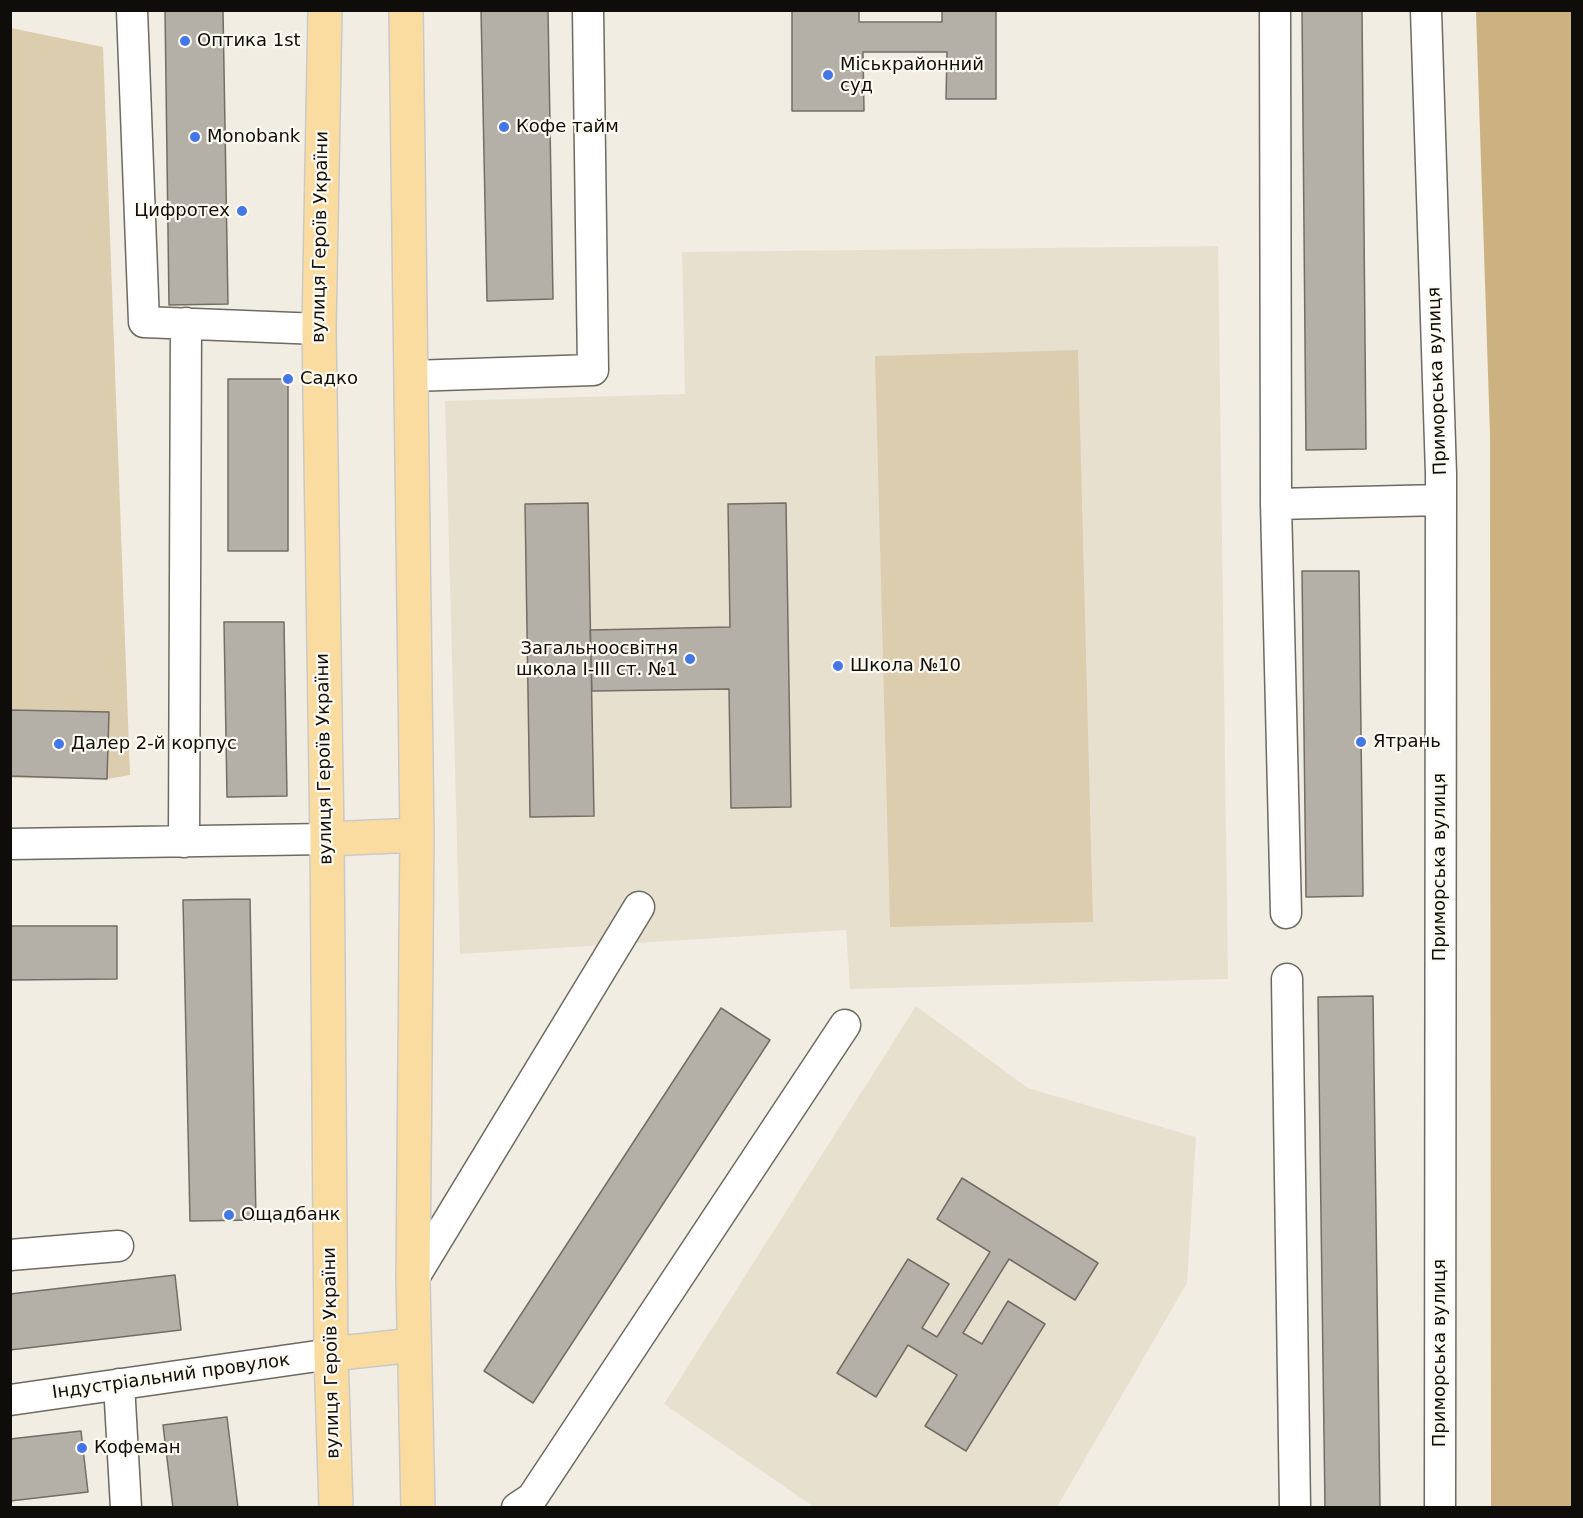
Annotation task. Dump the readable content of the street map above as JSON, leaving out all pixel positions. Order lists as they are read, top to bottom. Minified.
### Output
{"streets":{"main road":["вулиця Героїв України"],"street":["Приморська вулиця","Індустріальний провулок"]},"crossings":[["вулиця Героїв України","Індустріальний провулок"]],"places":["Оптика 1st","Міськрайонний суд","Кофе тайм","Monobank","Цифротех","Садко","Загальноосвітня школа І-ІІІ ст. №1","Школа №10","Ятрань","Далер 2-й корпус","Ощадбанк","Кофеман"]}
